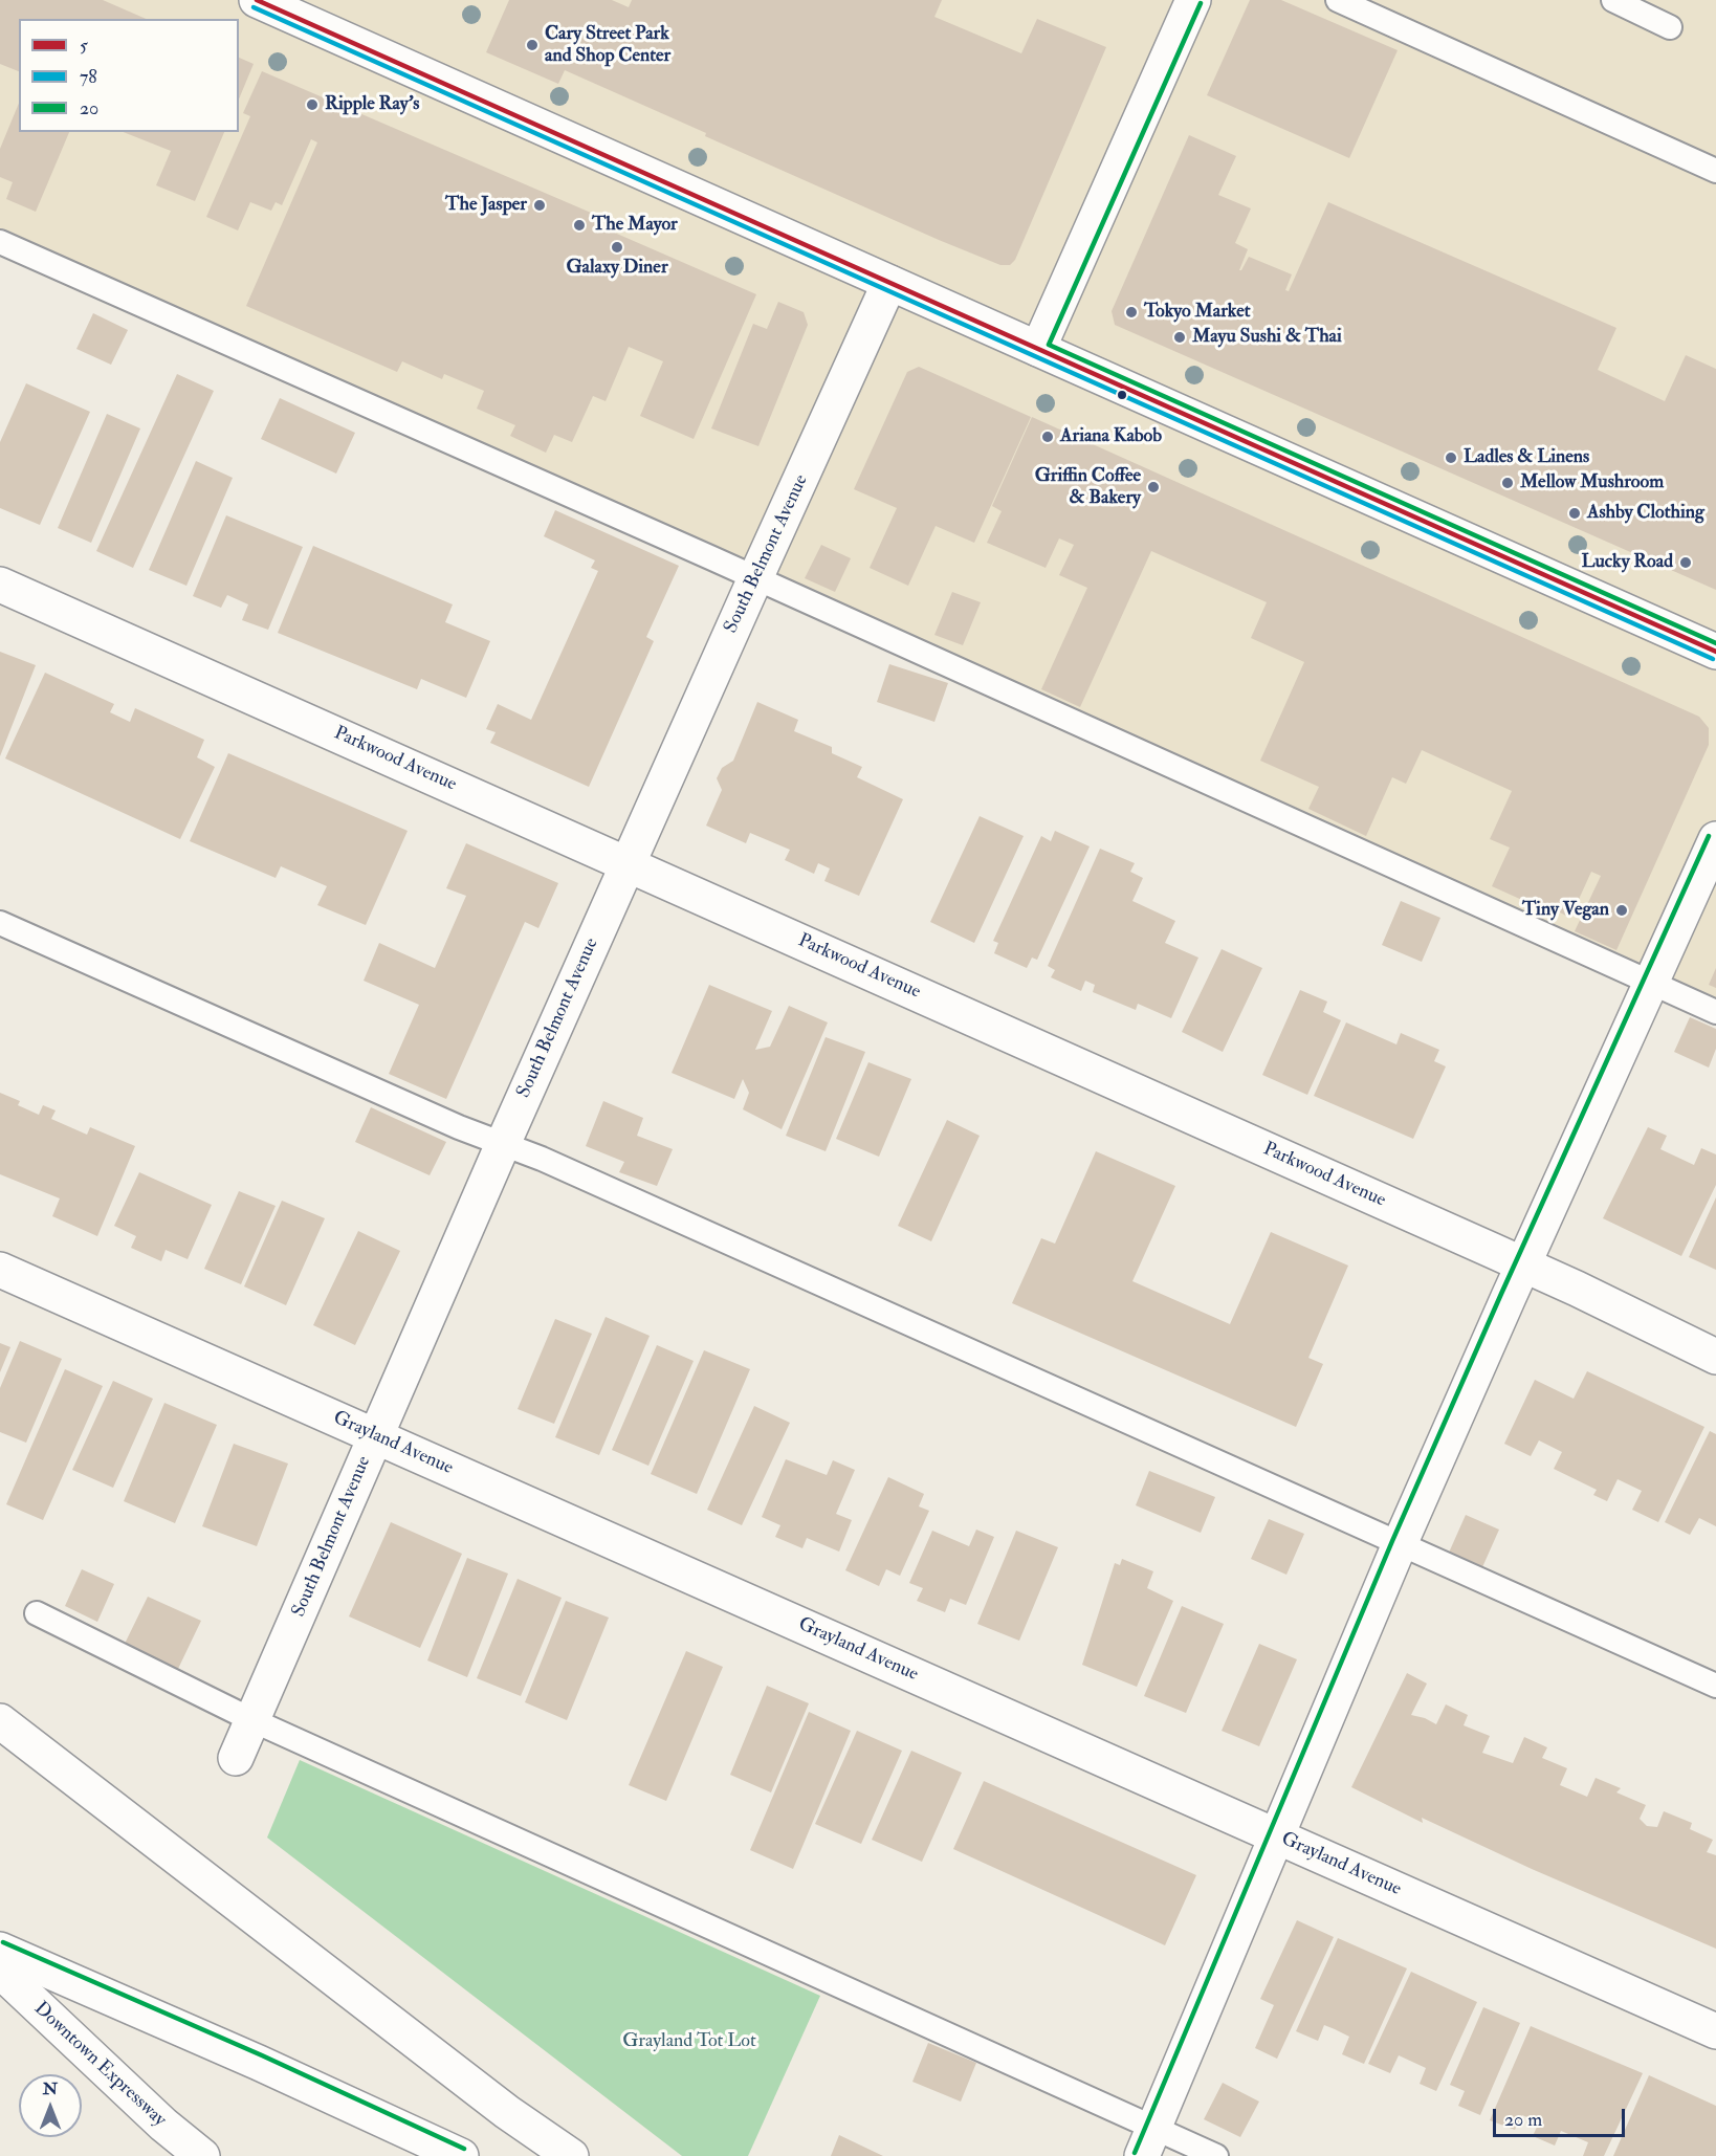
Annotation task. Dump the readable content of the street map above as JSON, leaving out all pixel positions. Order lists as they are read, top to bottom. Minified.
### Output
{"streets":{"main road":["South Belmont Avenue","Parkwood Avenue","Grayland Avenue","Downtown Expressway"]},"crossings":[["South Belmont Avenue","Parkwood Avenue"],["South Belmont Avenue","Grayland Avenue"]],"parks":["Grayland Tot Lot"],"places":["Cary Street Park and Shop Center","Ripple Ray's","The Jasper","The Mayor","Galaxy Diner","Tokyo Market","Mayu Sushi & Thai","Ariana Kabob","Ladles & Linens","Mellow Mushroom","Griffin Coffee & Bakery","Ashby Clothing","Lucky Road","Tiny Vegan"],"lines":["transit line 5","transit line 20","transit line 78"],"legend":["5","78","20"],"scale_bar":"20 m","north":"top"}
